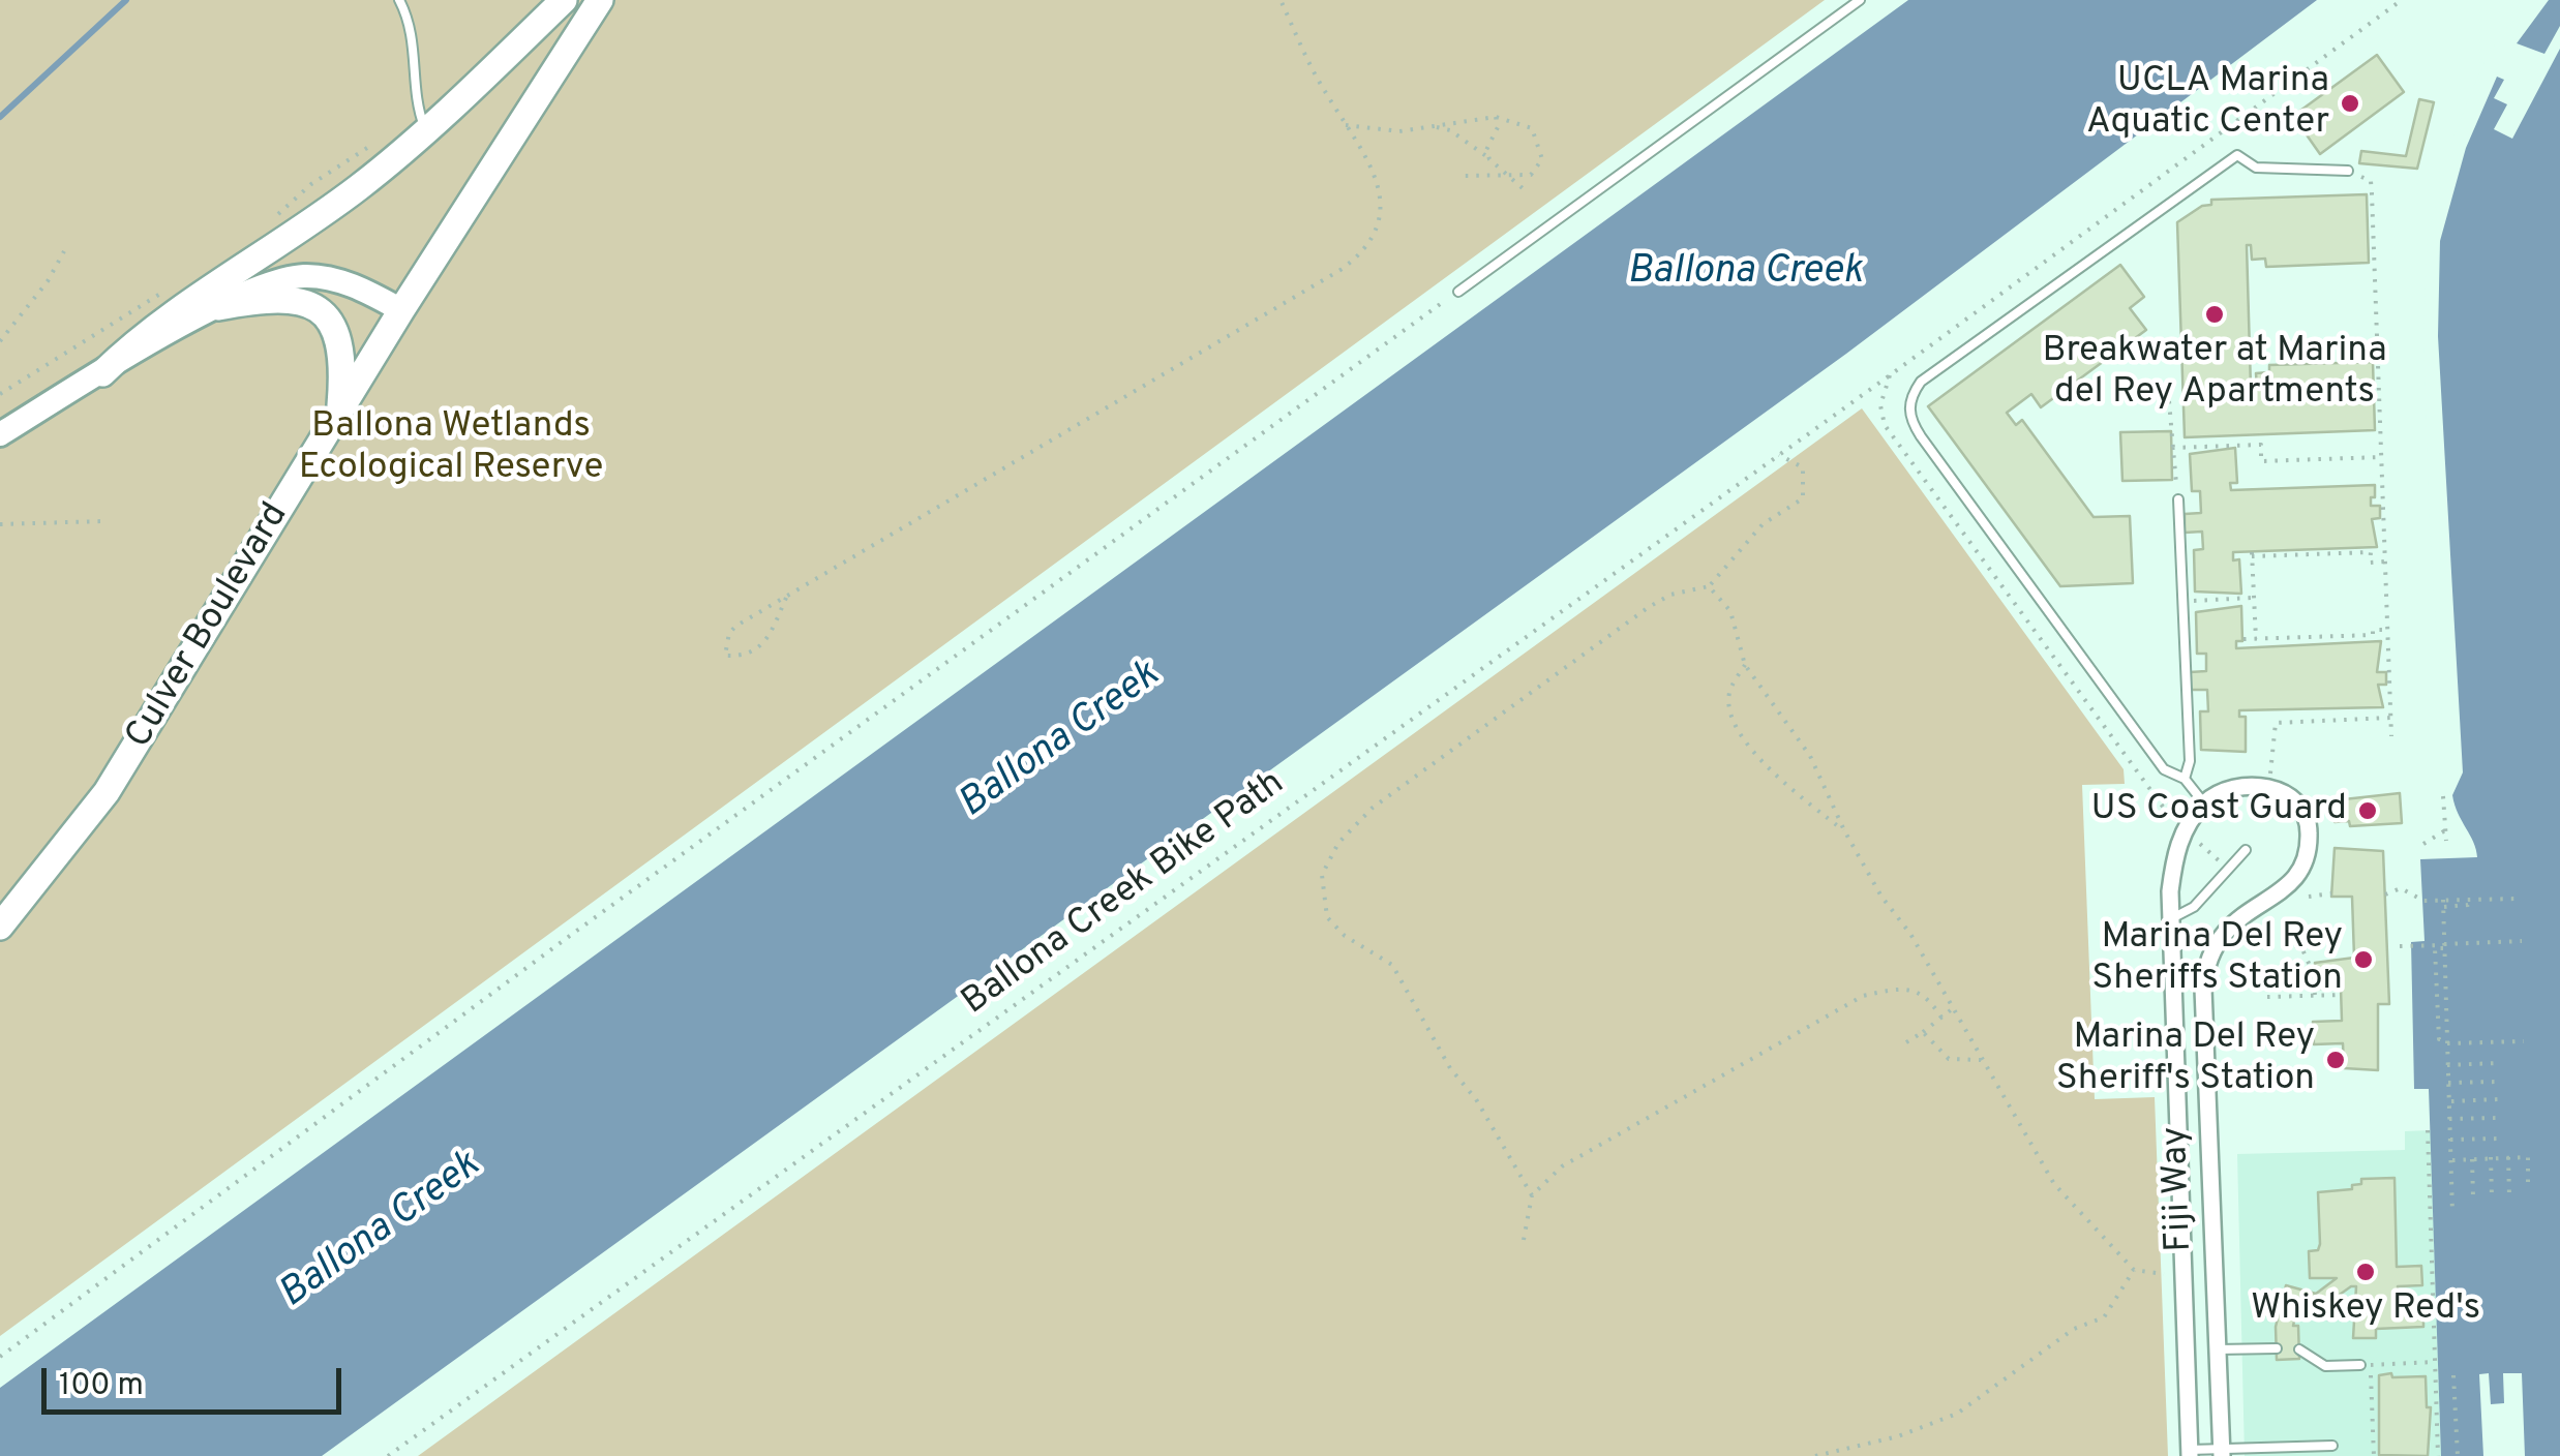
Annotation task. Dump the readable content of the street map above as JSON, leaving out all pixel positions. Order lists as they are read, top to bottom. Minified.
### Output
{"streets":{"main road":["Culver Boulevard"],"street":["Fiji Way"],"path":["Ballona Creek Bike Path"]},"water":["Ballona Creek"],"parks":["Ballona Wetlands Ecological Reserve"],"places":["UCLA Marina Aquatic Center","Breakwater at Marina del Rey Apartments","US Coast Guard","Marina Del Rey Sheriffs Station","Marina Del Rey Sheriff's Station","Whiskey Red's"],"scale_bar":"100 m"}
